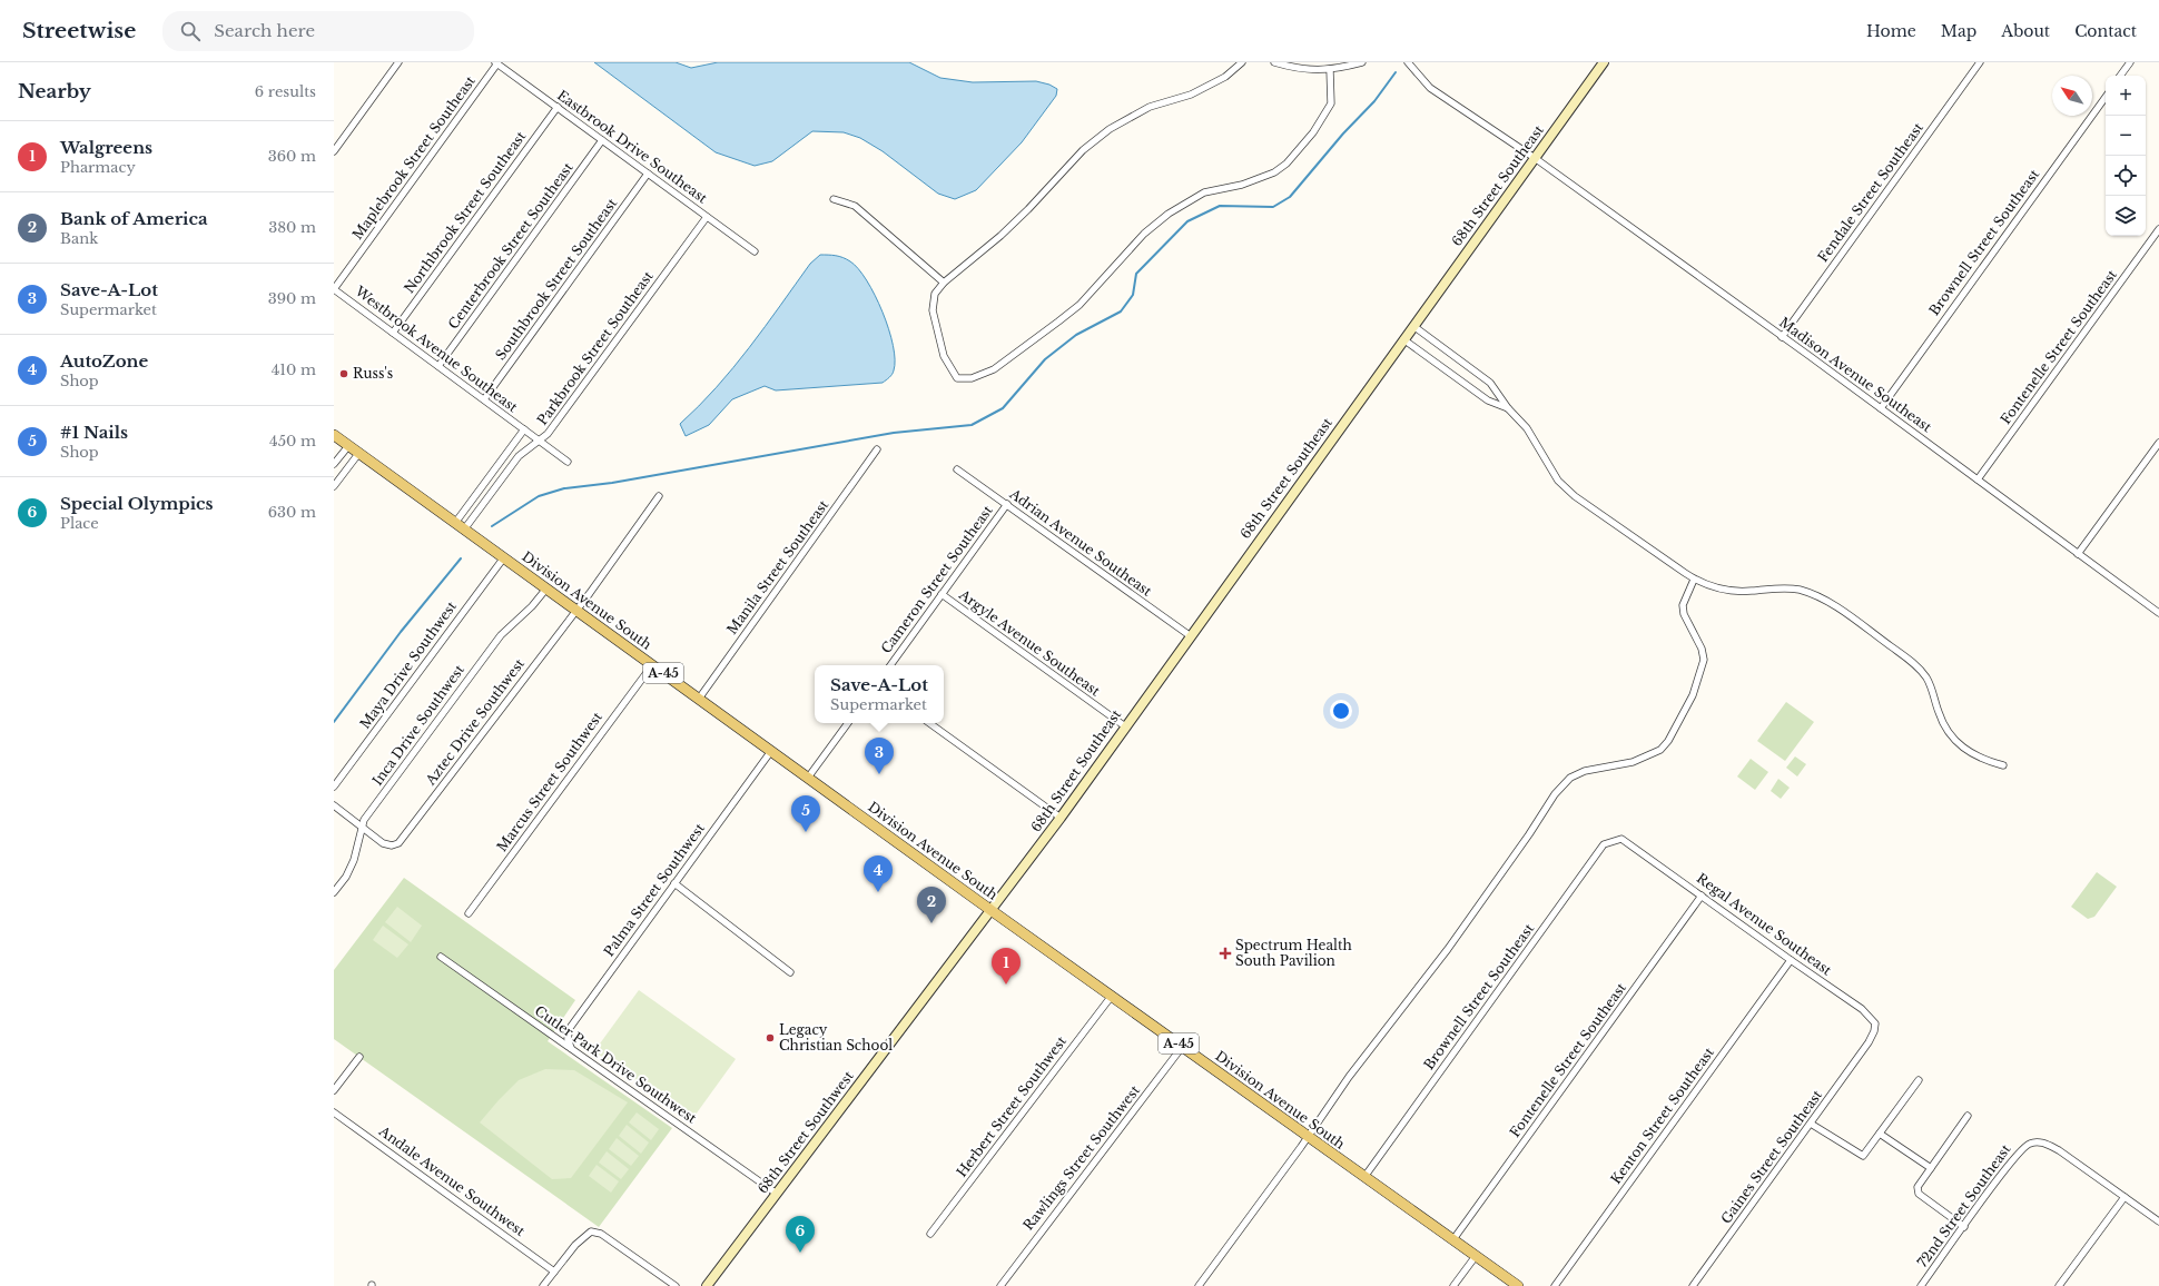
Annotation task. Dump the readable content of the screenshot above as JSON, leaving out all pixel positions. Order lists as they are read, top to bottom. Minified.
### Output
{"streets":{"main road":["68th Street Southeast","Division Avenue South","A-45","68th Street Southwest"],"street":["Eastbrook Drive Southeast","Maplebrook Street Southeast","Fendale Street Southeast","Northbrook Street Southeast","Brownell Street Southeast","Centerbrook Street Southeast","Southbrook Street Southeast","Fontenelle Street Southeast","Parkbrook Street Southeast","Westbrook Avenue Southeast","Madison Avenue Southeast","Adrian Avenue Southeast","Manila Street Southeast","Cameron Street Southeast","Argyle Avenue Southeast","Maya Drive Southwest","Aztec Drive Southwest","Inca Drive Southwest","Marcus Street Southwest","Palma Street Southwest","Regal Avenue Southeast","Cutler Park Drive Southwest","Herbert Street Southwest","Kenton Street Southeast","Gaines Street Southeast","Rawlings Street Southwest","Andale Avenue Southwest","72nd Street Southeast"]},"crossings":[["Eastbrook Drive Southeast","Maplebrook Street Southeast"],["Eastbrook Drive Southeast","Northbrook Street Southeast"],["Eastbrook Drive Southeast","Centerbrook Street Southeast"],["Eastbrook Drive Southeast","Southbrook Street Southeast"],["Eastbrook Drive Southeast","Parkbrook Street Southeast"],["Maplebrook Street Southeast","Westbrook Avenue Southeast"],["68th Street Southeast","Madison Avenue Southeast"],["68th Street Southeast","Adrian Avenue Southeast"],["68th Street Southeast","Division Avenue South"],["68th Street Southeast","Argyle Avenue Southeast"],["68th Street Southeast","68th Street Southwest"],["Fendale Street Southeast","Madison Avenue Southeast"],["Northbrook Street Southeast","Westbrook Avenue Southeast"],["Brownell Street Southeast","Madison Avenue Southeast"],["Brownell Street Southeast","Division Avenue South"],["Brownell Street Southeast","Regal Avenue Southeast"],["Centerbrook Street Southeast","Westbrook Avenue Southeast"],["Southbrook Street Southeast","Westbrook Avenue Southeast"],["Fontenelle Street Southeast","Madison Avenue Southeast"],["Fontenelle Street Southeast","Division Avenue South"],["Fontenelle Street Southeast","Regal Avenue Southeast"],["Parkbrook Street Southeast","Westbrook Avenue Southeast"],["Parkbrook Street Southeast","Division Avenue South"],["Adrian Avenue Southeast","Cameron Street Southeast"],["Manila Street Southeast","Division Avenue South"],["Cameron Street Southeast","Argyle Avenue Southeast"],["Division Avenue South","Maya Drive Southwest"],["Division Avenue South","Aztec Drive Southwest"],["Division Avenue South","Inca Drive Southwest"],["Division Avenue South","Marcus Street Southwest"],["Division Avenue South","Palma Street Southwest"],["Division Avenue South","Herbert Street Southwest"],["Division Avenue South","68th Street Southwest"],["Division Avenue South","Rawlings Street Southwest"],["Aztec Drive Southwest","Inca Drive Southwest"],["Palma Street Southwest","Cutler Park Drive Southwest"],["Regal Avenue Southeast","Kenton Street Southeast"],["Regal Avenue Southeast","Gaines Street Southeast"],["Cutler Park Drive Southwest","68th Street Southwest"]],"places":{"other":["Russ's","Legacy Christian School"],"health":["Spectrum Health South Pavilion"]},"north":"top left","page":{"header":"Streetwise","search":"Search here","nav":["Home","Map","About","Contact"],"heading":["Nearby","6 results"],"map_buttons":["+","−"],"list":[{"mark":"1","name":"Walgreens","note":"Pharmacy","value":"360 m"},{"mark":"2","name":"Bank of America","note":"Bank","value":"380 m"},{"mark":"3","name":"Save-A-Lot","note":"Supermarket","value":"390 m"},{"mark":"4","name":"AutoZone","note":"Shop","value":"410 m"},{"mark":"5","name":"#1 Nails","note":"Shop","value":"450 m"},{"mark":"6","name":"Special Olympics","note":"Place","value":"630 m"}],"popup":["Save-A-Lot","Supermarket"],"pins":["3","5","4","2","1","6"]}}
